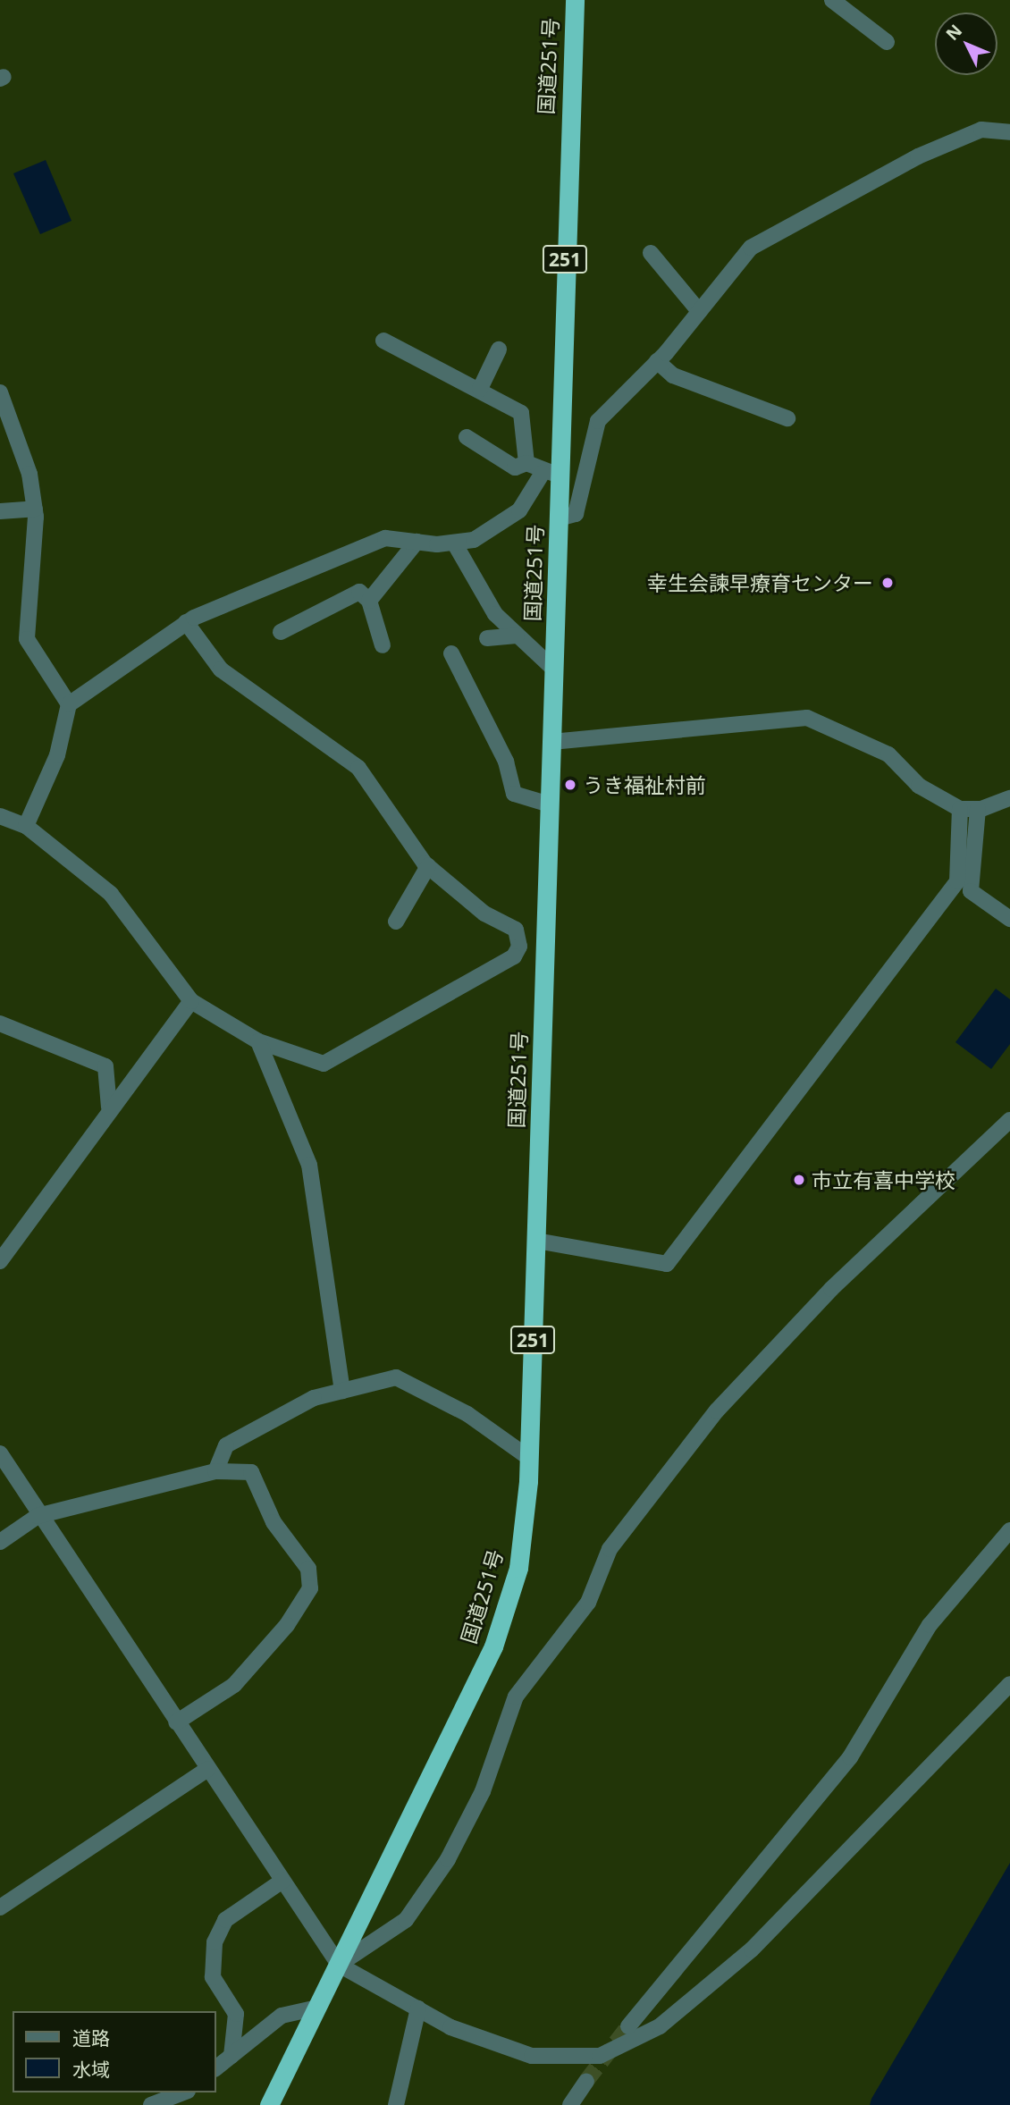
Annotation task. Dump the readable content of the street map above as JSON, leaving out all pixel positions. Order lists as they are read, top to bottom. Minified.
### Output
{"streets":{"highway":["国道251号","251"]},"places":["幸生会諫早療育センター","うき福祉村前","市立有喜中学校"],"legend":["道路","水域"],"north":"top left"}
